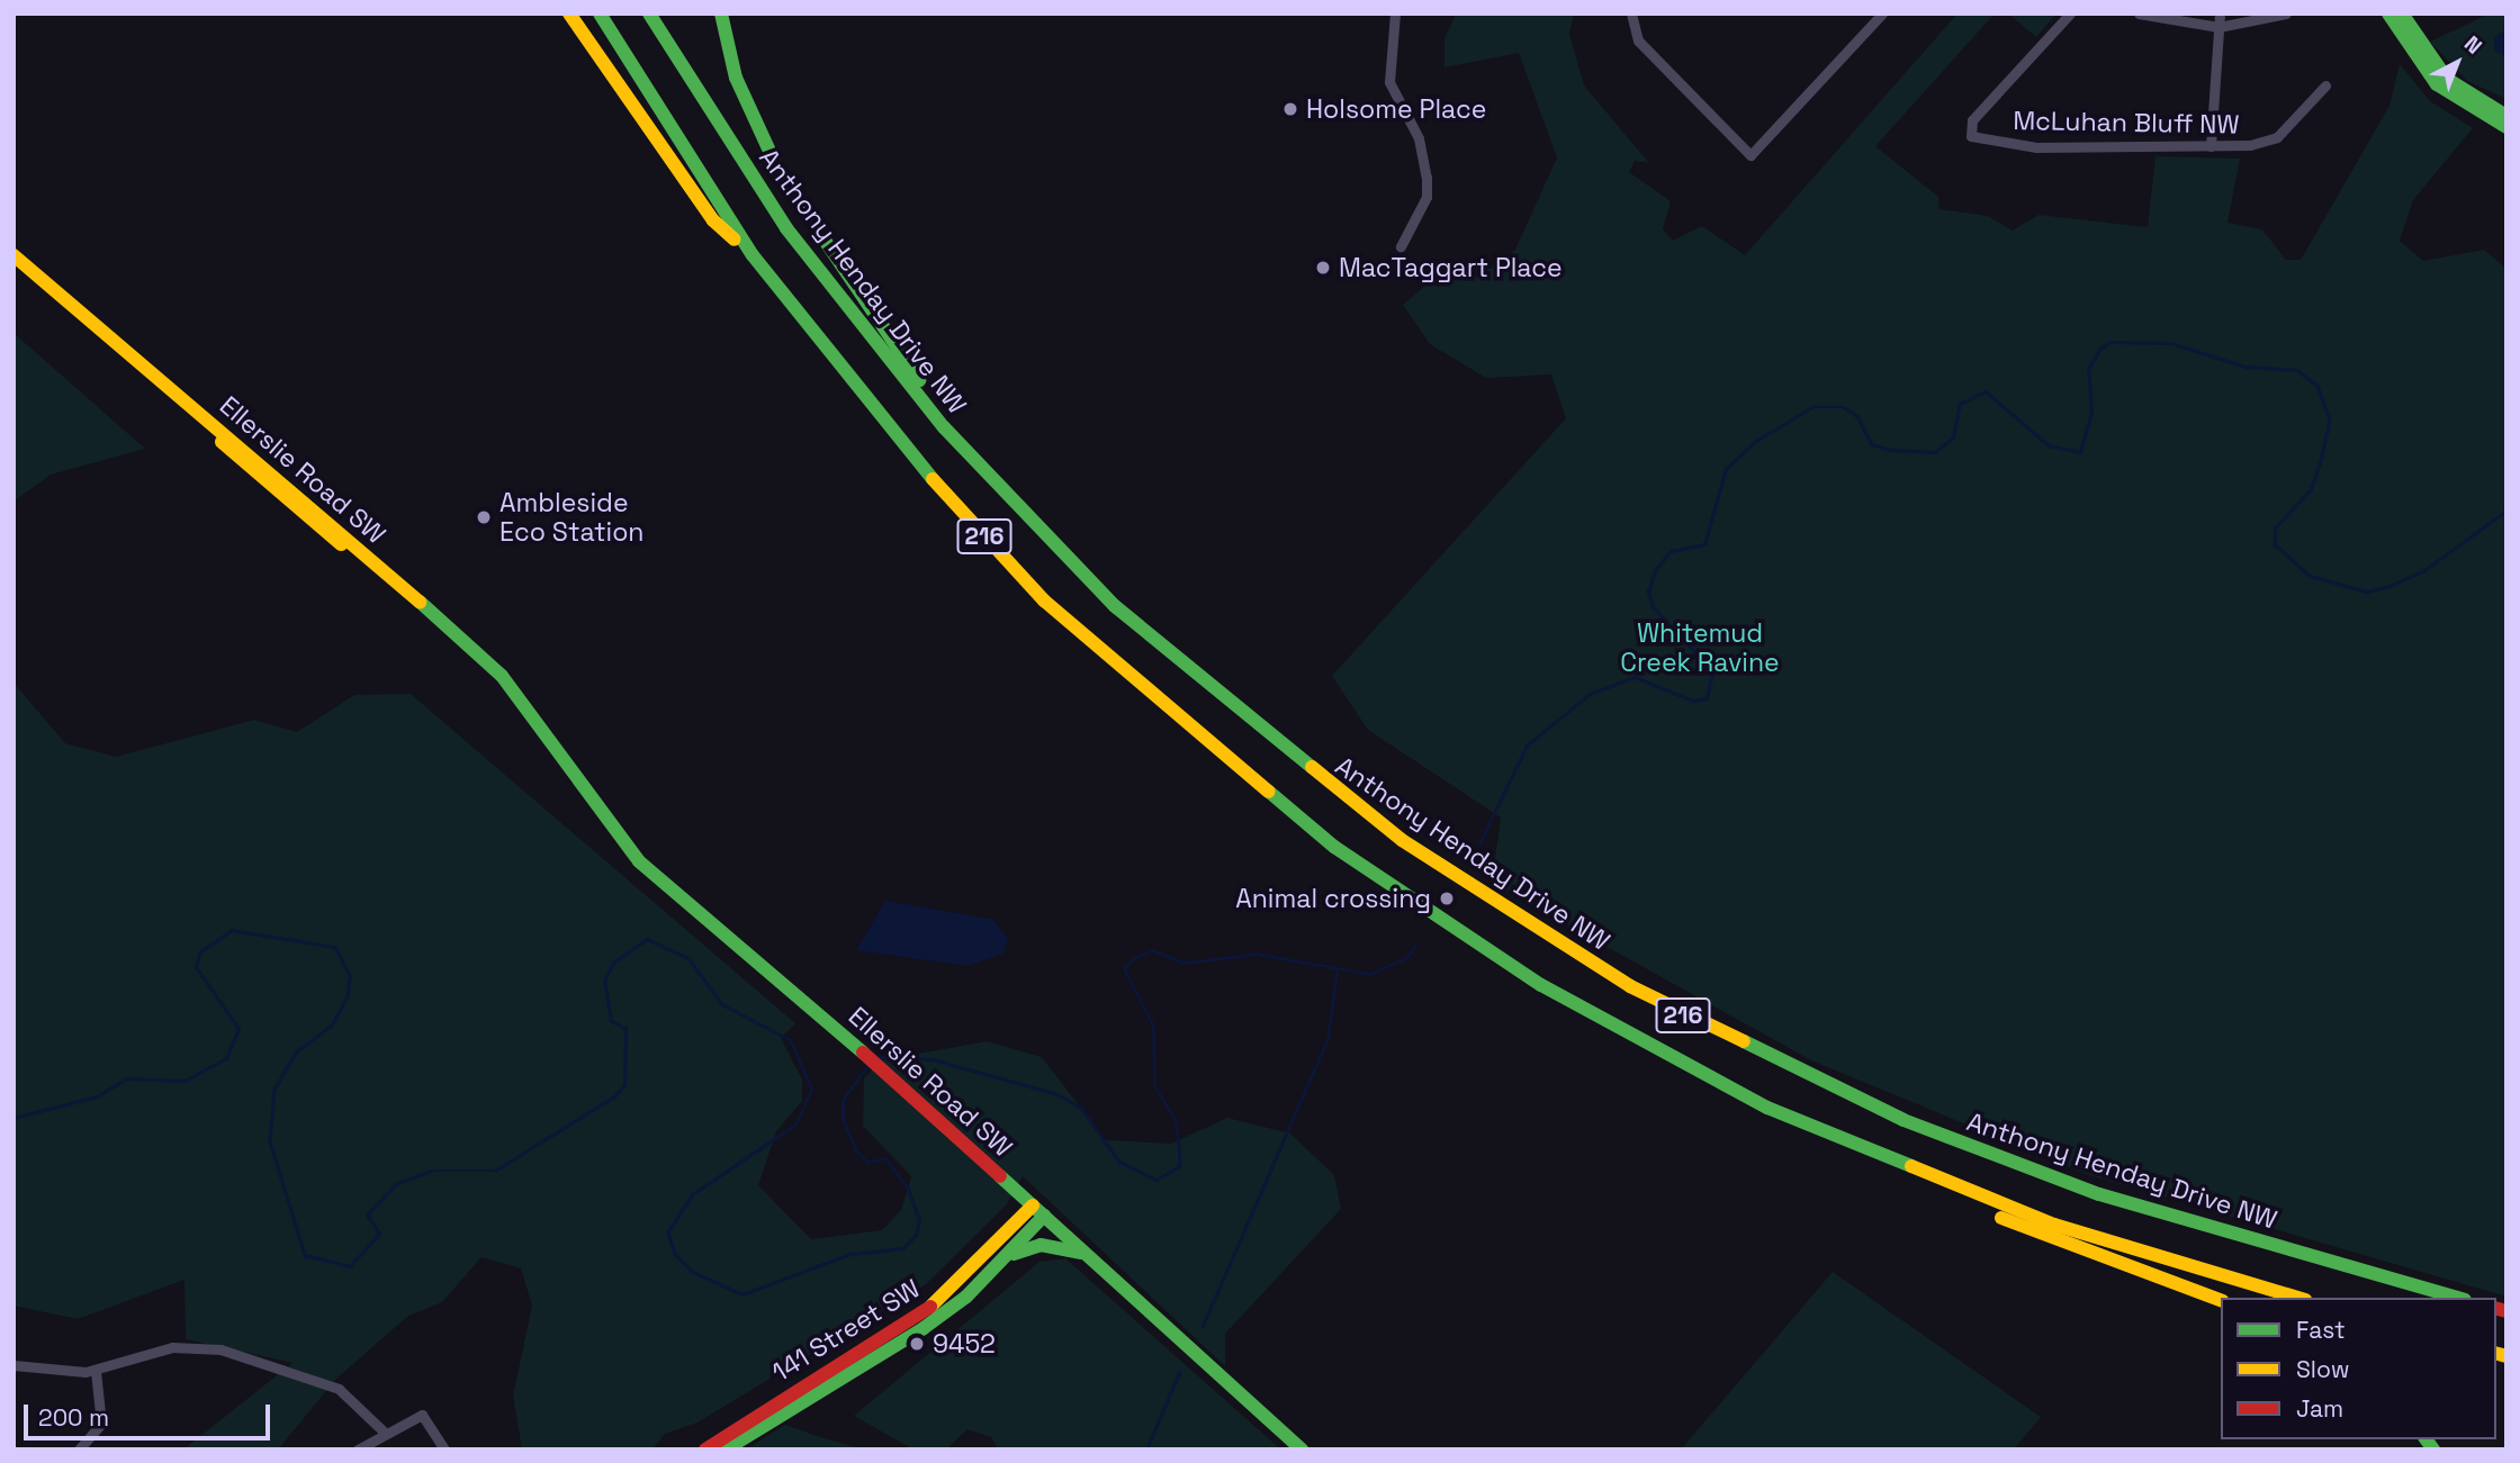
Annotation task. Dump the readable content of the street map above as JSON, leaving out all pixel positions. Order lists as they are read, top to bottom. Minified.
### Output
{"streets":{"main road":["Anthony Henday Drive NW","Ellerslie Road SW","216","141 Street SW"],"street":["McLuhan Bluff NW"]},"crossings":[["Ellerslie Road SW","141 Street SW"]],"parks":["Whitemud Creek Ravine"],"places":["Holsome Place","MacTaggart Place","Ambleside Eco Station","Animal crossing","9452"],"legend":["Fast","Slow","Jam"],"scale_bar":"200 m","north":"top right"}
